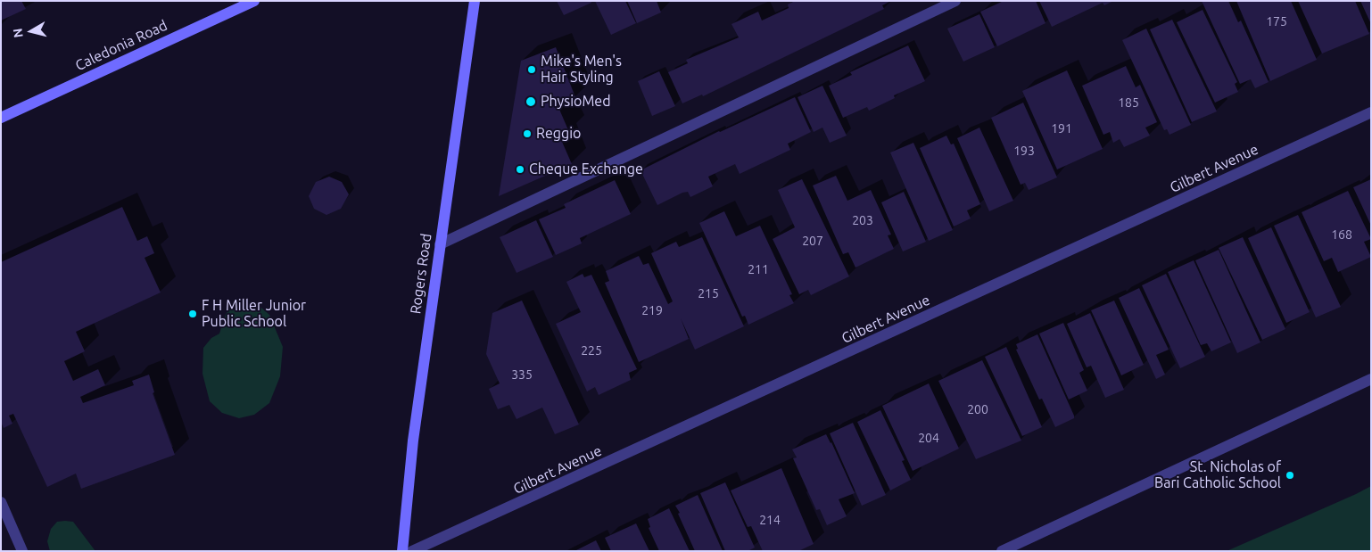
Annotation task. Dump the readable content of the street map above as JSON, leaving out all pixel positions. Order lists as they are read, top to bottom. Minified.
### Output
{"streets":{"street":["Caledonia Road","Gilbert Avenue","Rogers Road"]},"places":["Mike's Men's Hair Styling","PhysioMed","Reggio","Cheque Exchange","F H Miller Junior Public School","St. Nicholas of Bari Catholic School"],"house_numbers":["175","185","191","193","203","168","207","211","215","219","225","335","200","204","214"],"north":"left"}
